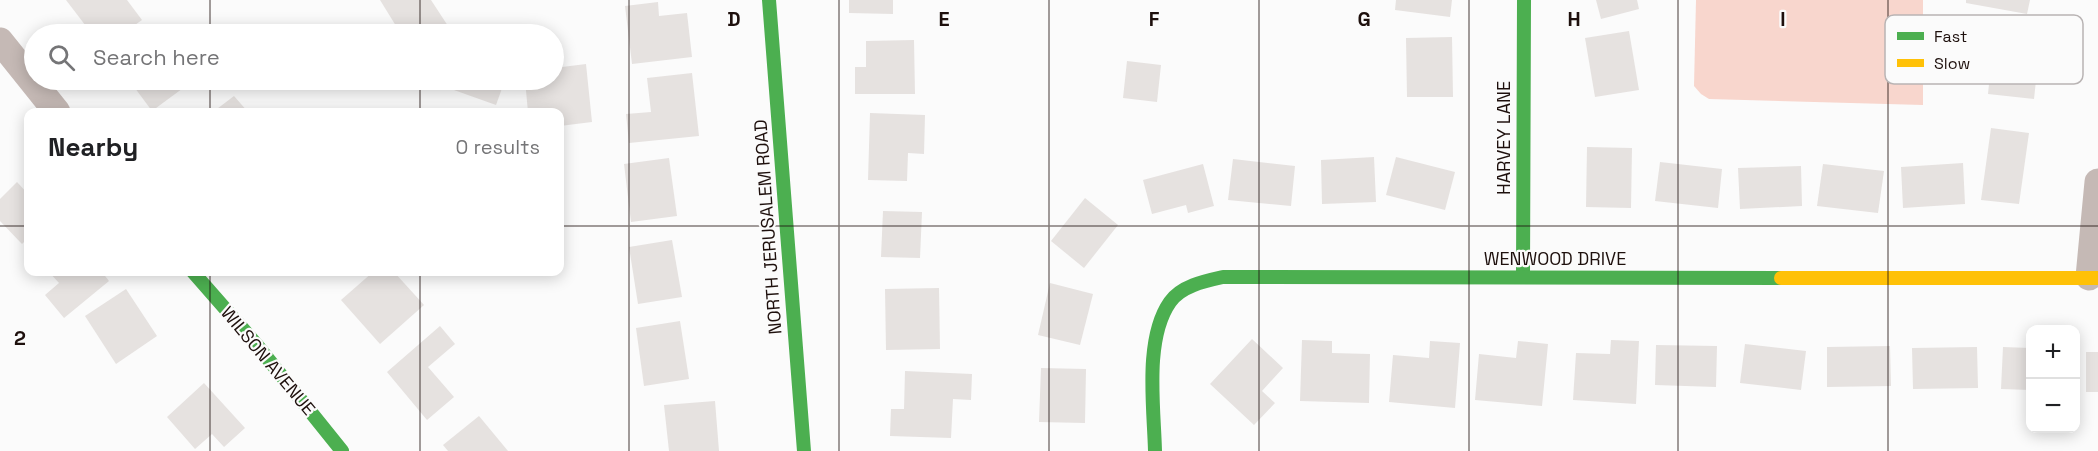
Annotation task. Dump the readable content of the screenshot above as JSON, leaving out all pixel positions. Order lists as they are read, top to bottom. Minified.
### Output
{"streets":{"street":["HARVEY LANE","NORTH JERUSALEM ROAD","WENWOOD DRIVE","WILSON AVENUE"]},"crossings":[["HARVEY LANE","WENWOOD DRIVE"]],"legend":["Fast","Slow"],"page":{"search":"Search here","heading":["Nearby","0 results"],"map_buttons":["+","−"]},"grid":{"columns":["D","E","F","G","H","I"],"rows":["2"]}}
